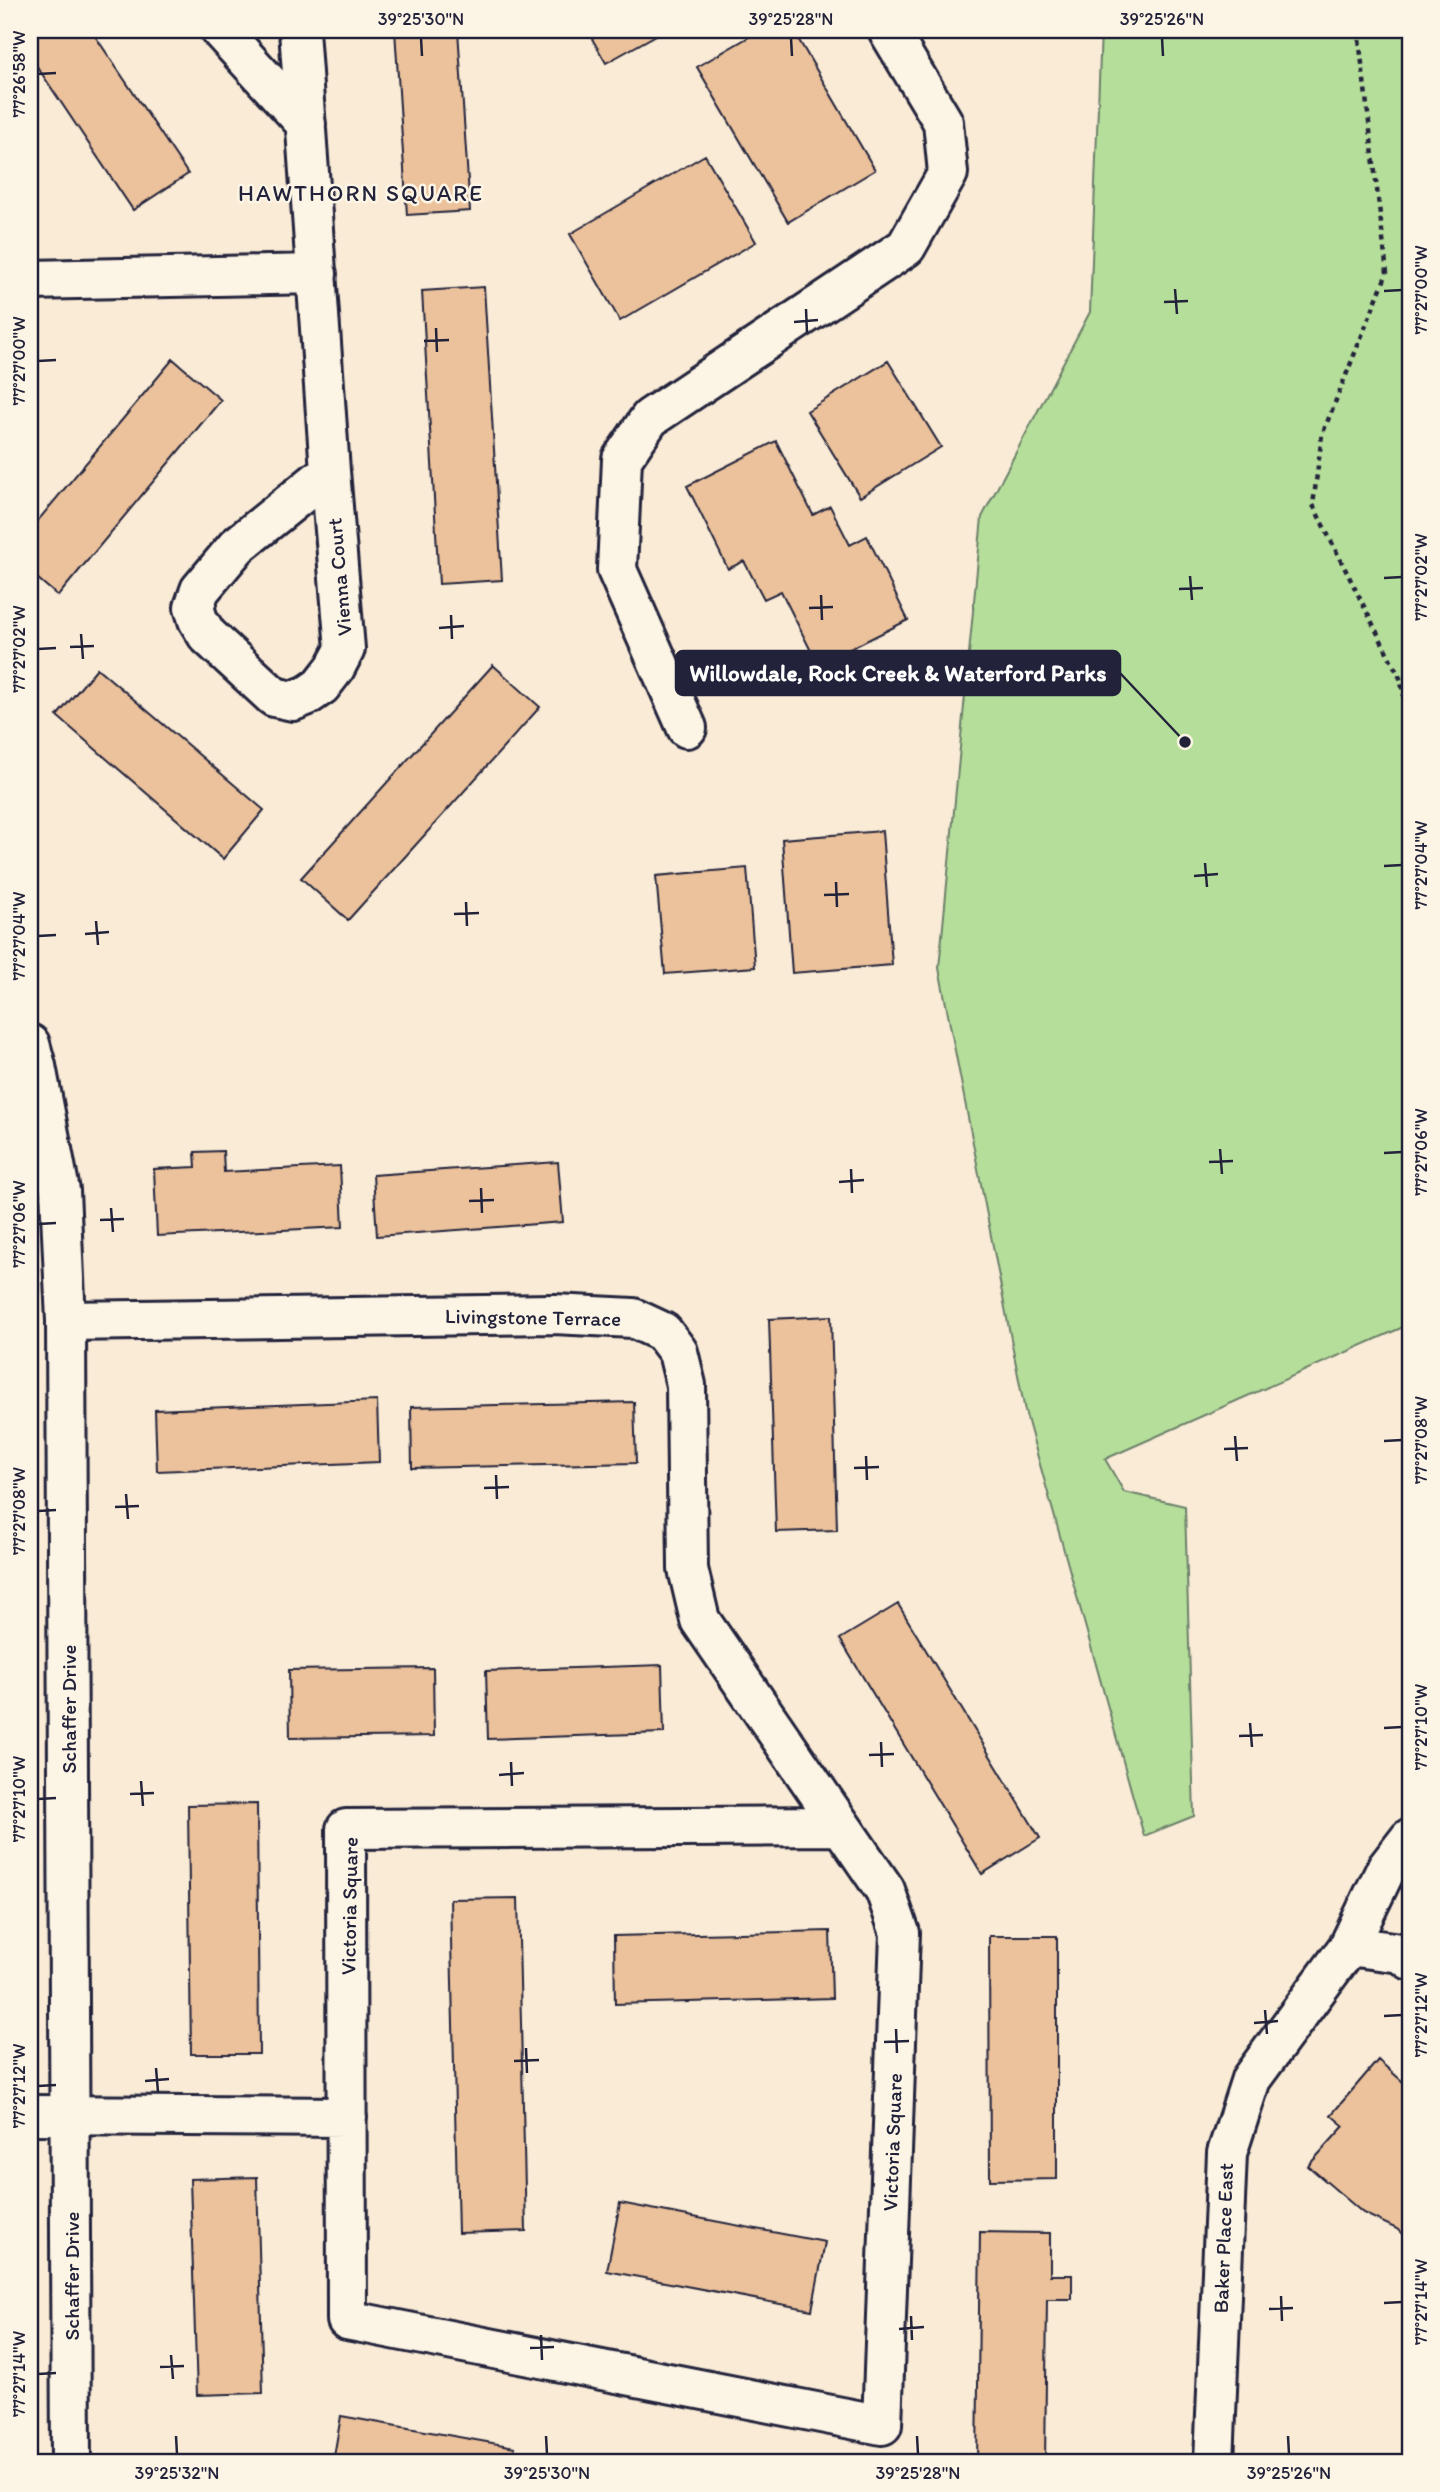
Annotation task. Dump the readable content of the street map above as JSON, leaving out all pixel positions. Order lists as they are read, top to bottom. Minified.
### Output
{"streets":{"street":["Vienna Court","Livingstone Terrace","Schaffer Drive","Victoria Square","Baker Place East"]},"crossings":[["Livingstone Terrace","Schaffer Drive"],["Livingstone Terrace","Victoria Square"]],"districts":["HAWTHORN SQUARE"],"places":["Willowdale, Rock Creek & Waterford Parks"],"coordinates":["39°25'30\"N","39°25'28\"N","39°25'26\"N","77°26'58\"W","77°27'00\"W","77°27'02\"W","77°27'04\"W","77°27'06\"W","77°27'08\"W","77°27'10\"W","77°27'12\"W","77°27'14\"W","39°25'32\"N"]}
